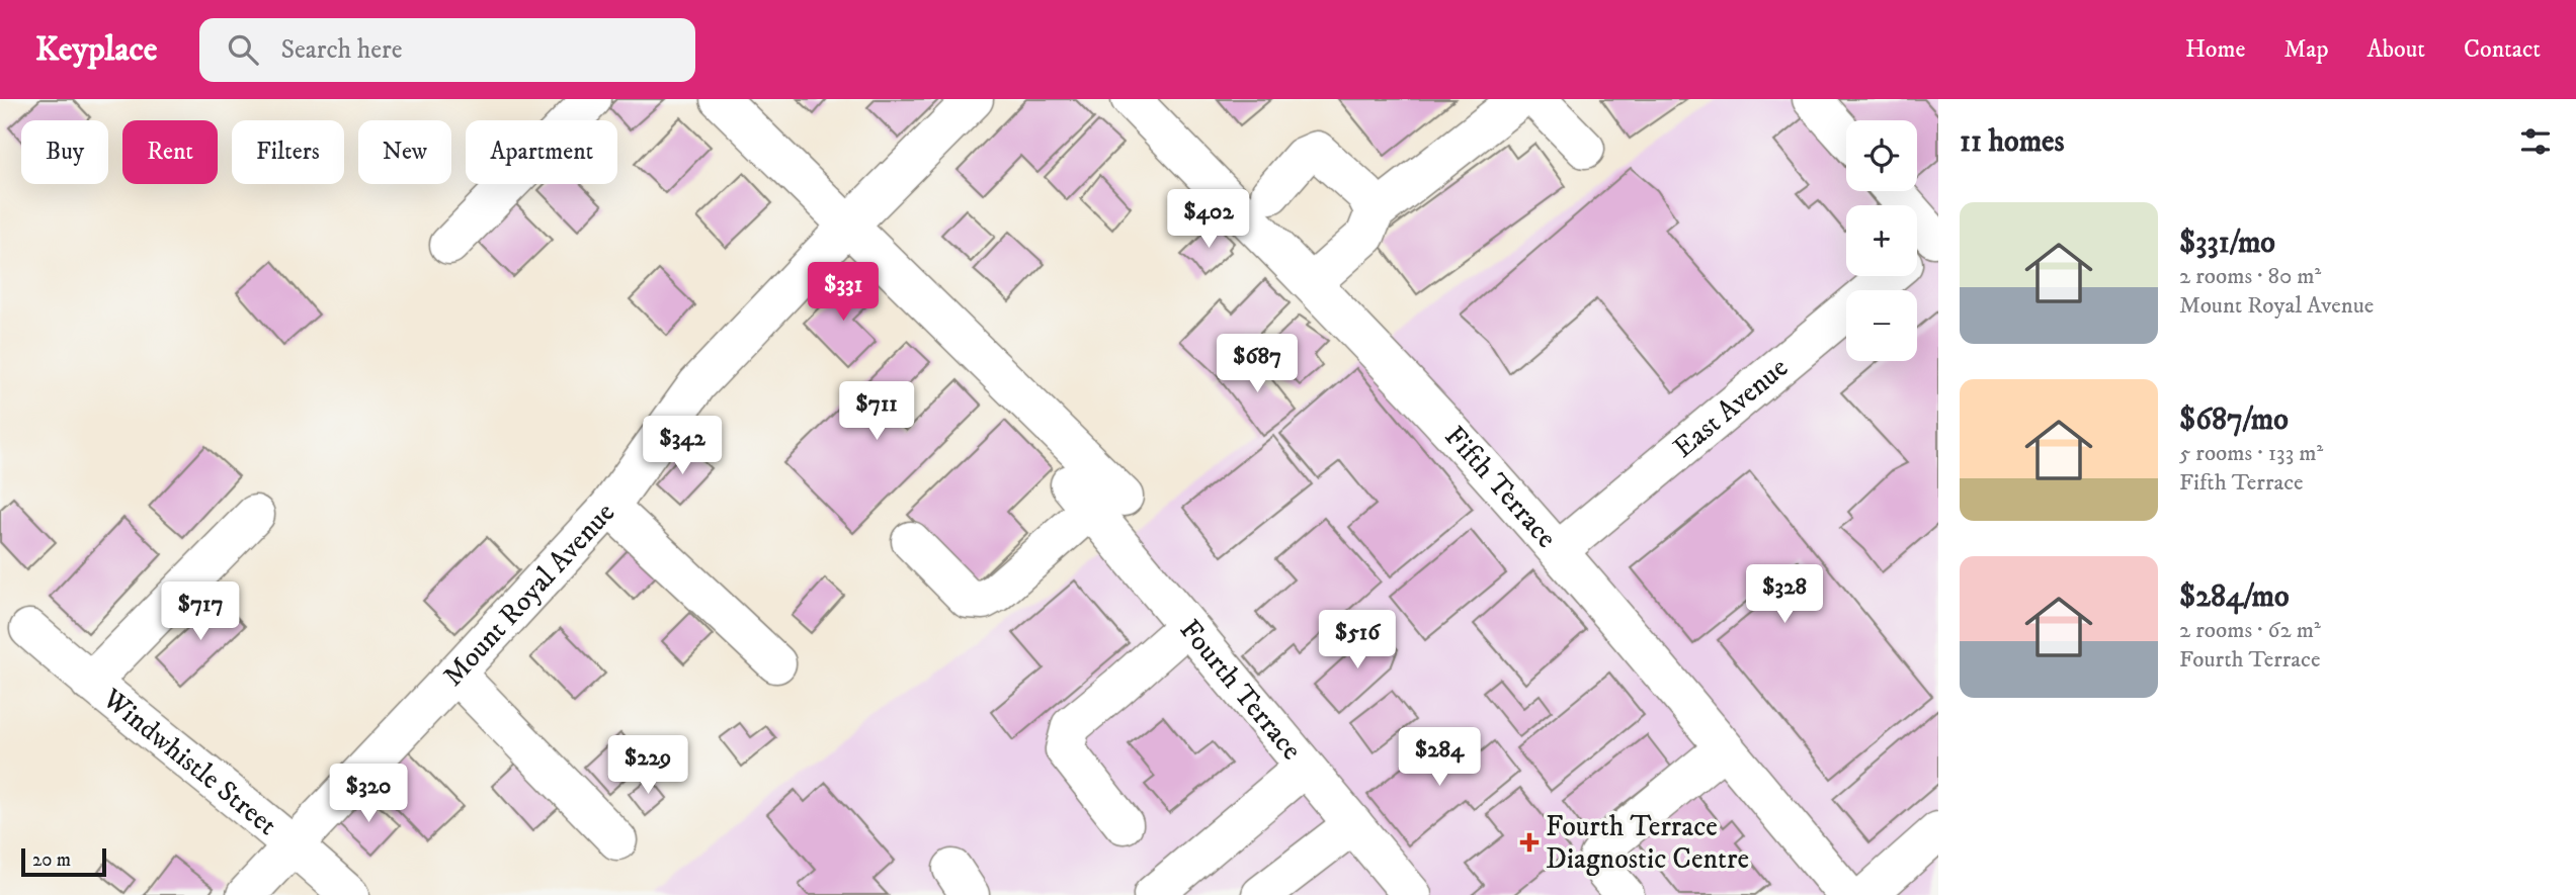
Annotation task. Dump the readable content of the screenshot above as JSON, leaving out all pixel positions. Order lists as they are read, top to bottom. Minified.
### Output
{"streets":{"street":["East Avenue","Fifth Terrace","Mount Royal Avenue","Fourth Terrace","Windwhistle Street"]},"crossings":[["East Avenue","Fifth Terrace"],["Mount Royal Avenue","Fourth Terrace"],["Mount Royal Avenue","Windwhistle Street"]],"places":{"health":["Fourth Terrace Diagnostic Centre"]},"scale_bar":"20 m","page":{"header":"Keyplace","search":"Search here","nav":["Home","Map","About","Contact"],"heading":"11 homes","map_buttons":["+","−"],"chip":["Buy","Rent","Filters","New","Apartment"],"list":[{"name":"$331/mo","note":"2 rooms · 80 m² · Mount Royal Avenue"},{"name":"$687/mo","note":"5 rooms · 133 m² · Fifth Terrace"},{"name":"$284/mo","note":"2 rooms · 62 m² · Fourth Terrace"}],"price":["$402","$331","$687","$711","$342","$328","$717","$516","$284","$229","$320"],"scale":"20 m"}}
